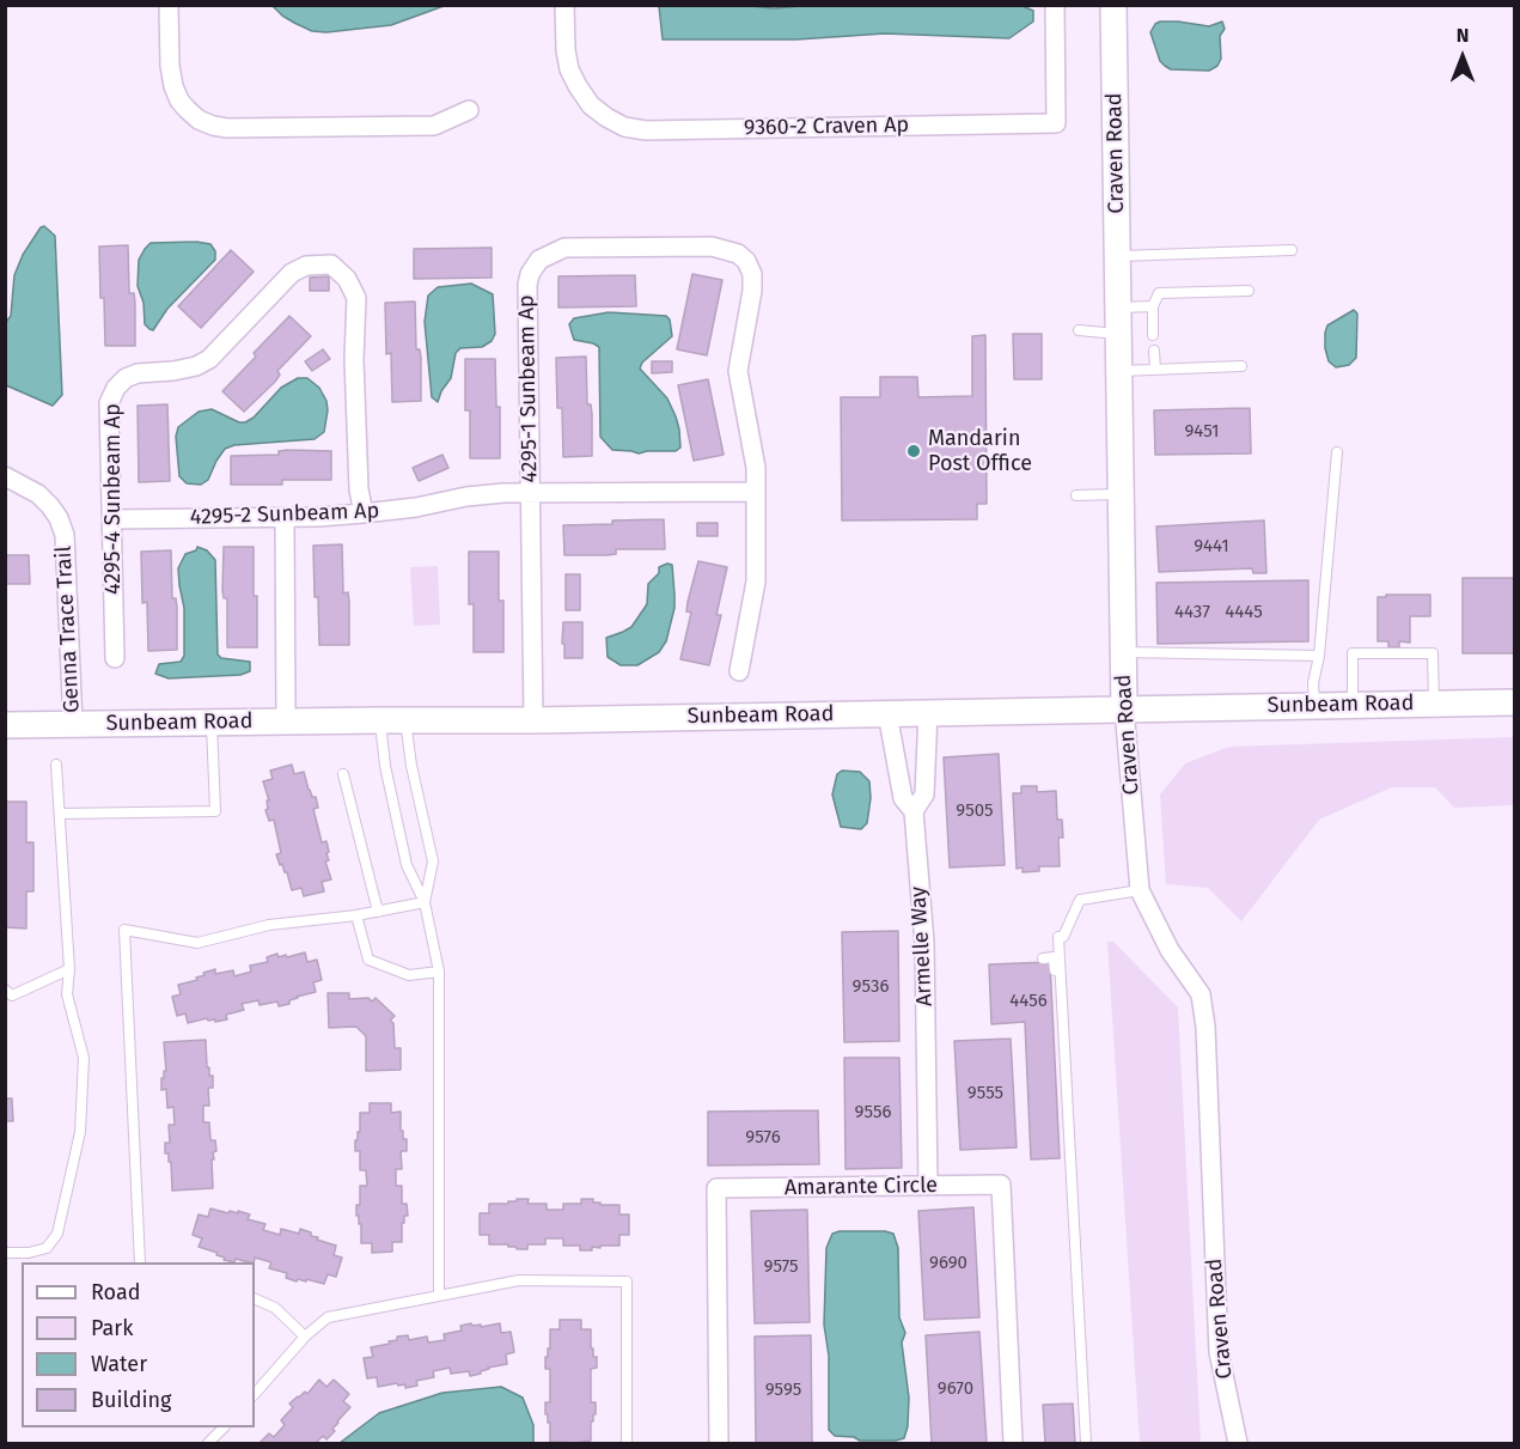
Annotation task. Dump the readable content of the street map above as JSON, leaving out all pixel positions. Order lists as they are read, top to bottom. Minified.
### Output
{"streets":{"street":["9360-2 Craven Ap","Craven Road","4295-1 Sunbeam Ap","4295-4 Sunbeam Ap","4295-2 Sunbeam Ap","Genna Trace Trail","Sunbeam Road","Armelle Way","Amarante Circle"]},"crossings":[["Craven Road","Sunbeam Road"],["4295-1 Sunbeam Ap","4295-2 Sunbeam Ap"],["4295-1 Sunbeam Ap","Sunbeam Road"],["4295-4 Sunbeam Ap","4295-2 Sunbeam Ap"],["Genna Trace Trail","Sunbeam Road"],["Sunbeam Road","Armelle Way"],["Armelle Way","Amarante Circle"]],"places":["Mandarin Post Office"],"house_numbers":["9451","9441","4437","4445","9505","9536","4456","9555","9556","9576","9690","9575","9670","9595"],"legend":["Road","Park","Water","Building"],"north":"top"}
